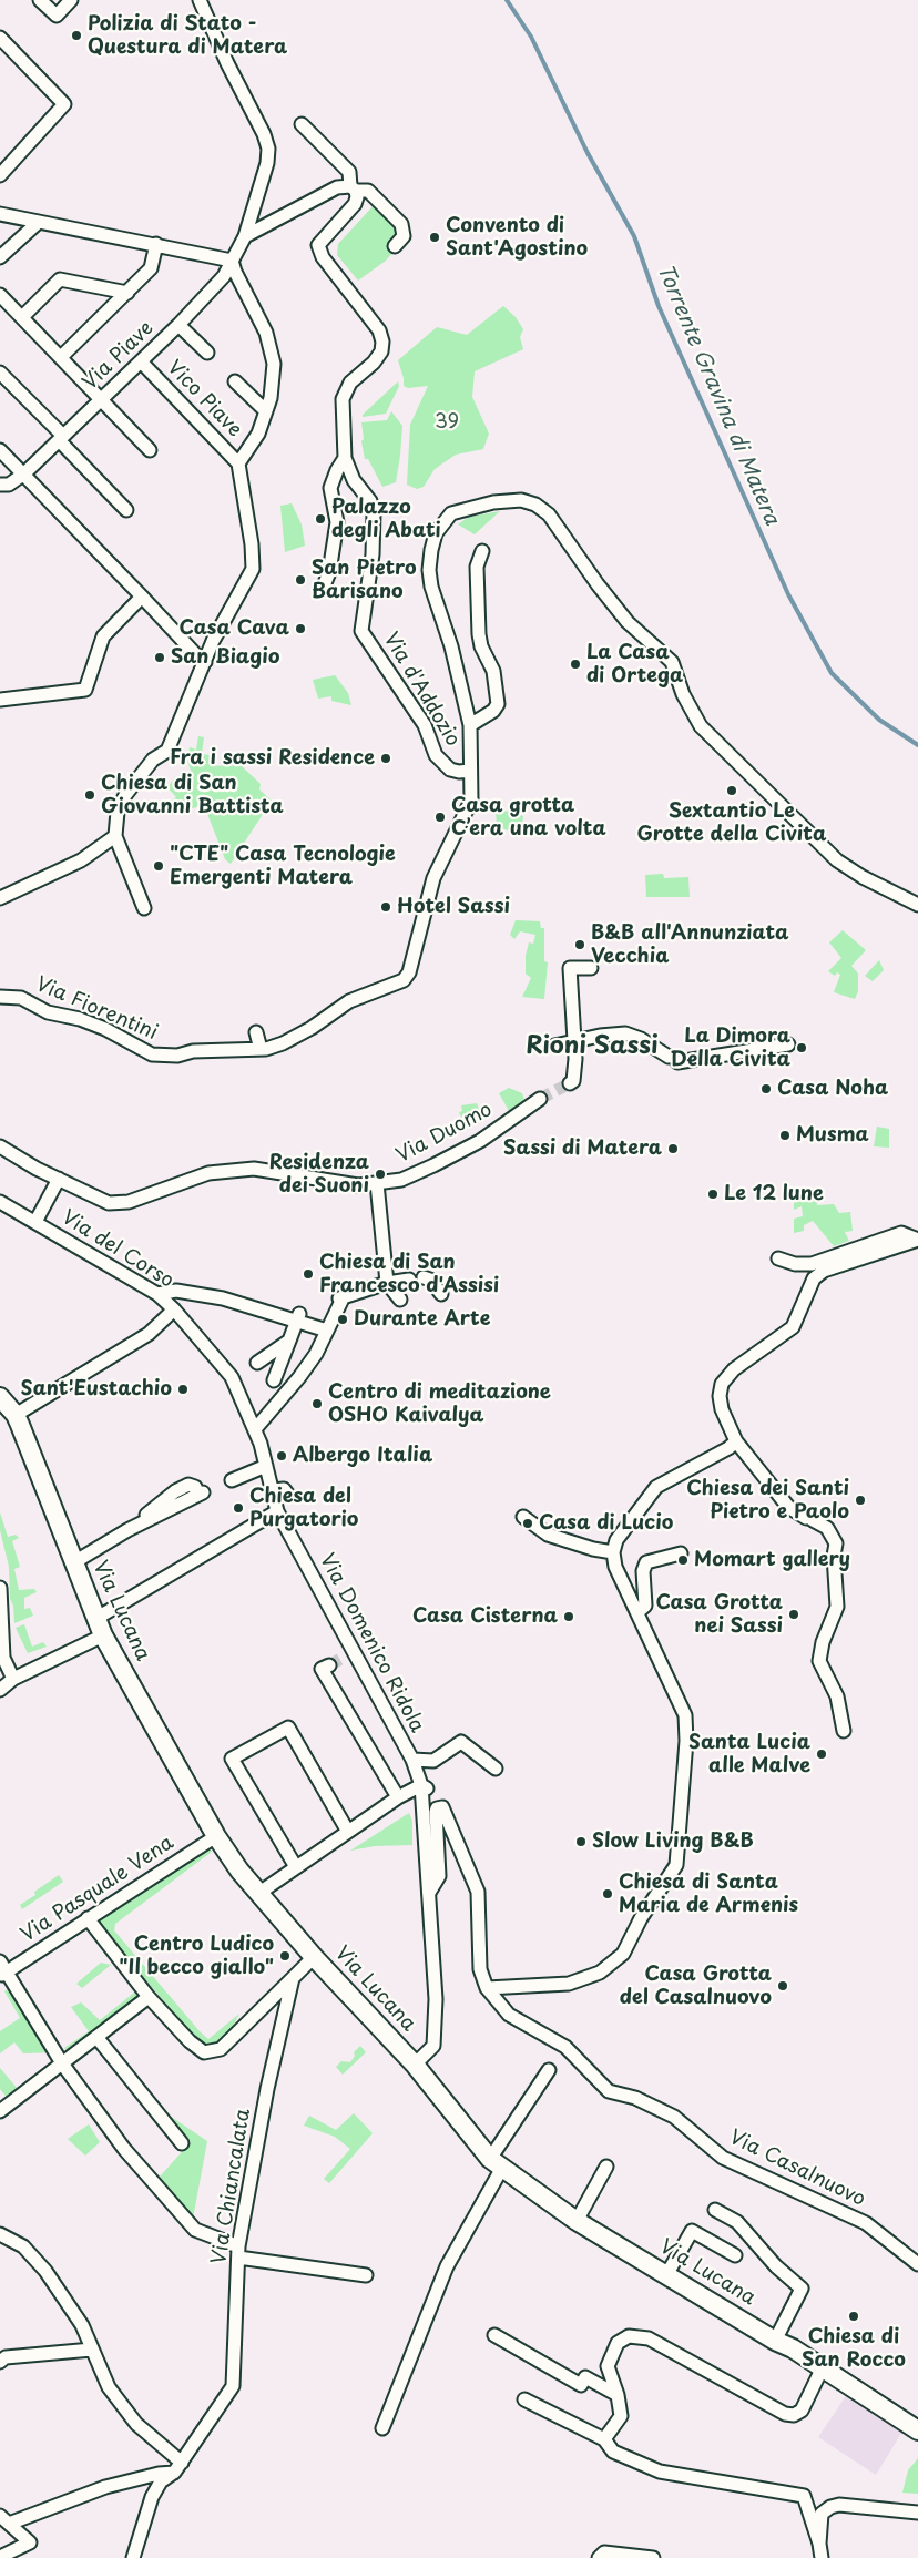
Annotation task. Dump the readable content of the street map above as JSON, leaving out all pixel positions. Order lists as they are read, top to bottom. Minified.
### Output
{"streets":{"street":["Via Piave","Vico Piave","Via d'Addozio","Via Fiorentini","Via Duomo","Via del Corso","Via Lucana","Via Domenico Ridola","Via Pasquale Vena","Via Casalnuovo","Via Chiancalata"]},"crossings":[["Via Piave","Vico Piave"],["Via d'Addozio","Via Fiorentini"],["Via del Corso","Via Domenico Ridola"],["Via Lucana","Via Domenico Ridola"],["Via Lucana","Via Pasquale Vena"],["Via Domenico Ridola","Via Casalnuovo"]],"districts":["Rioni Sassi"],"water":["Torrente Gravina di Matera"],"parks":["39"],"places":["Polizia di Stato - Questura di Matera","Convento di Sant'Agostino","Palazzo degli Abati","San Pietro Barisano","Casa Cava","San Biagio","La Casa di Ortega","Fra i sassi Residence","Sextantio Le Grotte della Civita","Chiesa di San Giovanni Battista","Casa grotta C’era una volta","\"CTE\" Casa Tecnologie Emergenti Matera","Hotel Sassi","B&B all'Annunziata Vecchia","La Dimora Della Civita","Casa Noha","Musma","Sassi di Matera","Residenza dei Suoni","Le 12 lune","Chiesa di San Francesco d'Assisi","Durante Arte","Sant'Eustachio","Centro di meditazione OSHO Kaivalya","Albergo Italia","Chiesa dei Santi Pietro e Paolo","Chiesa del Purgatorio","Casa di Lucio","Momart gallery","Casa Grotta nei Sassi","Casa Cisterna","Santa Lucia alle Malve","Slow Living B&B","Chiesa di Santa Maria de Armenis","Centro Ludico \"Il becco giallo\"","Casa Grotta del Casalnuovo","Chiesa di San Rocco"]}
